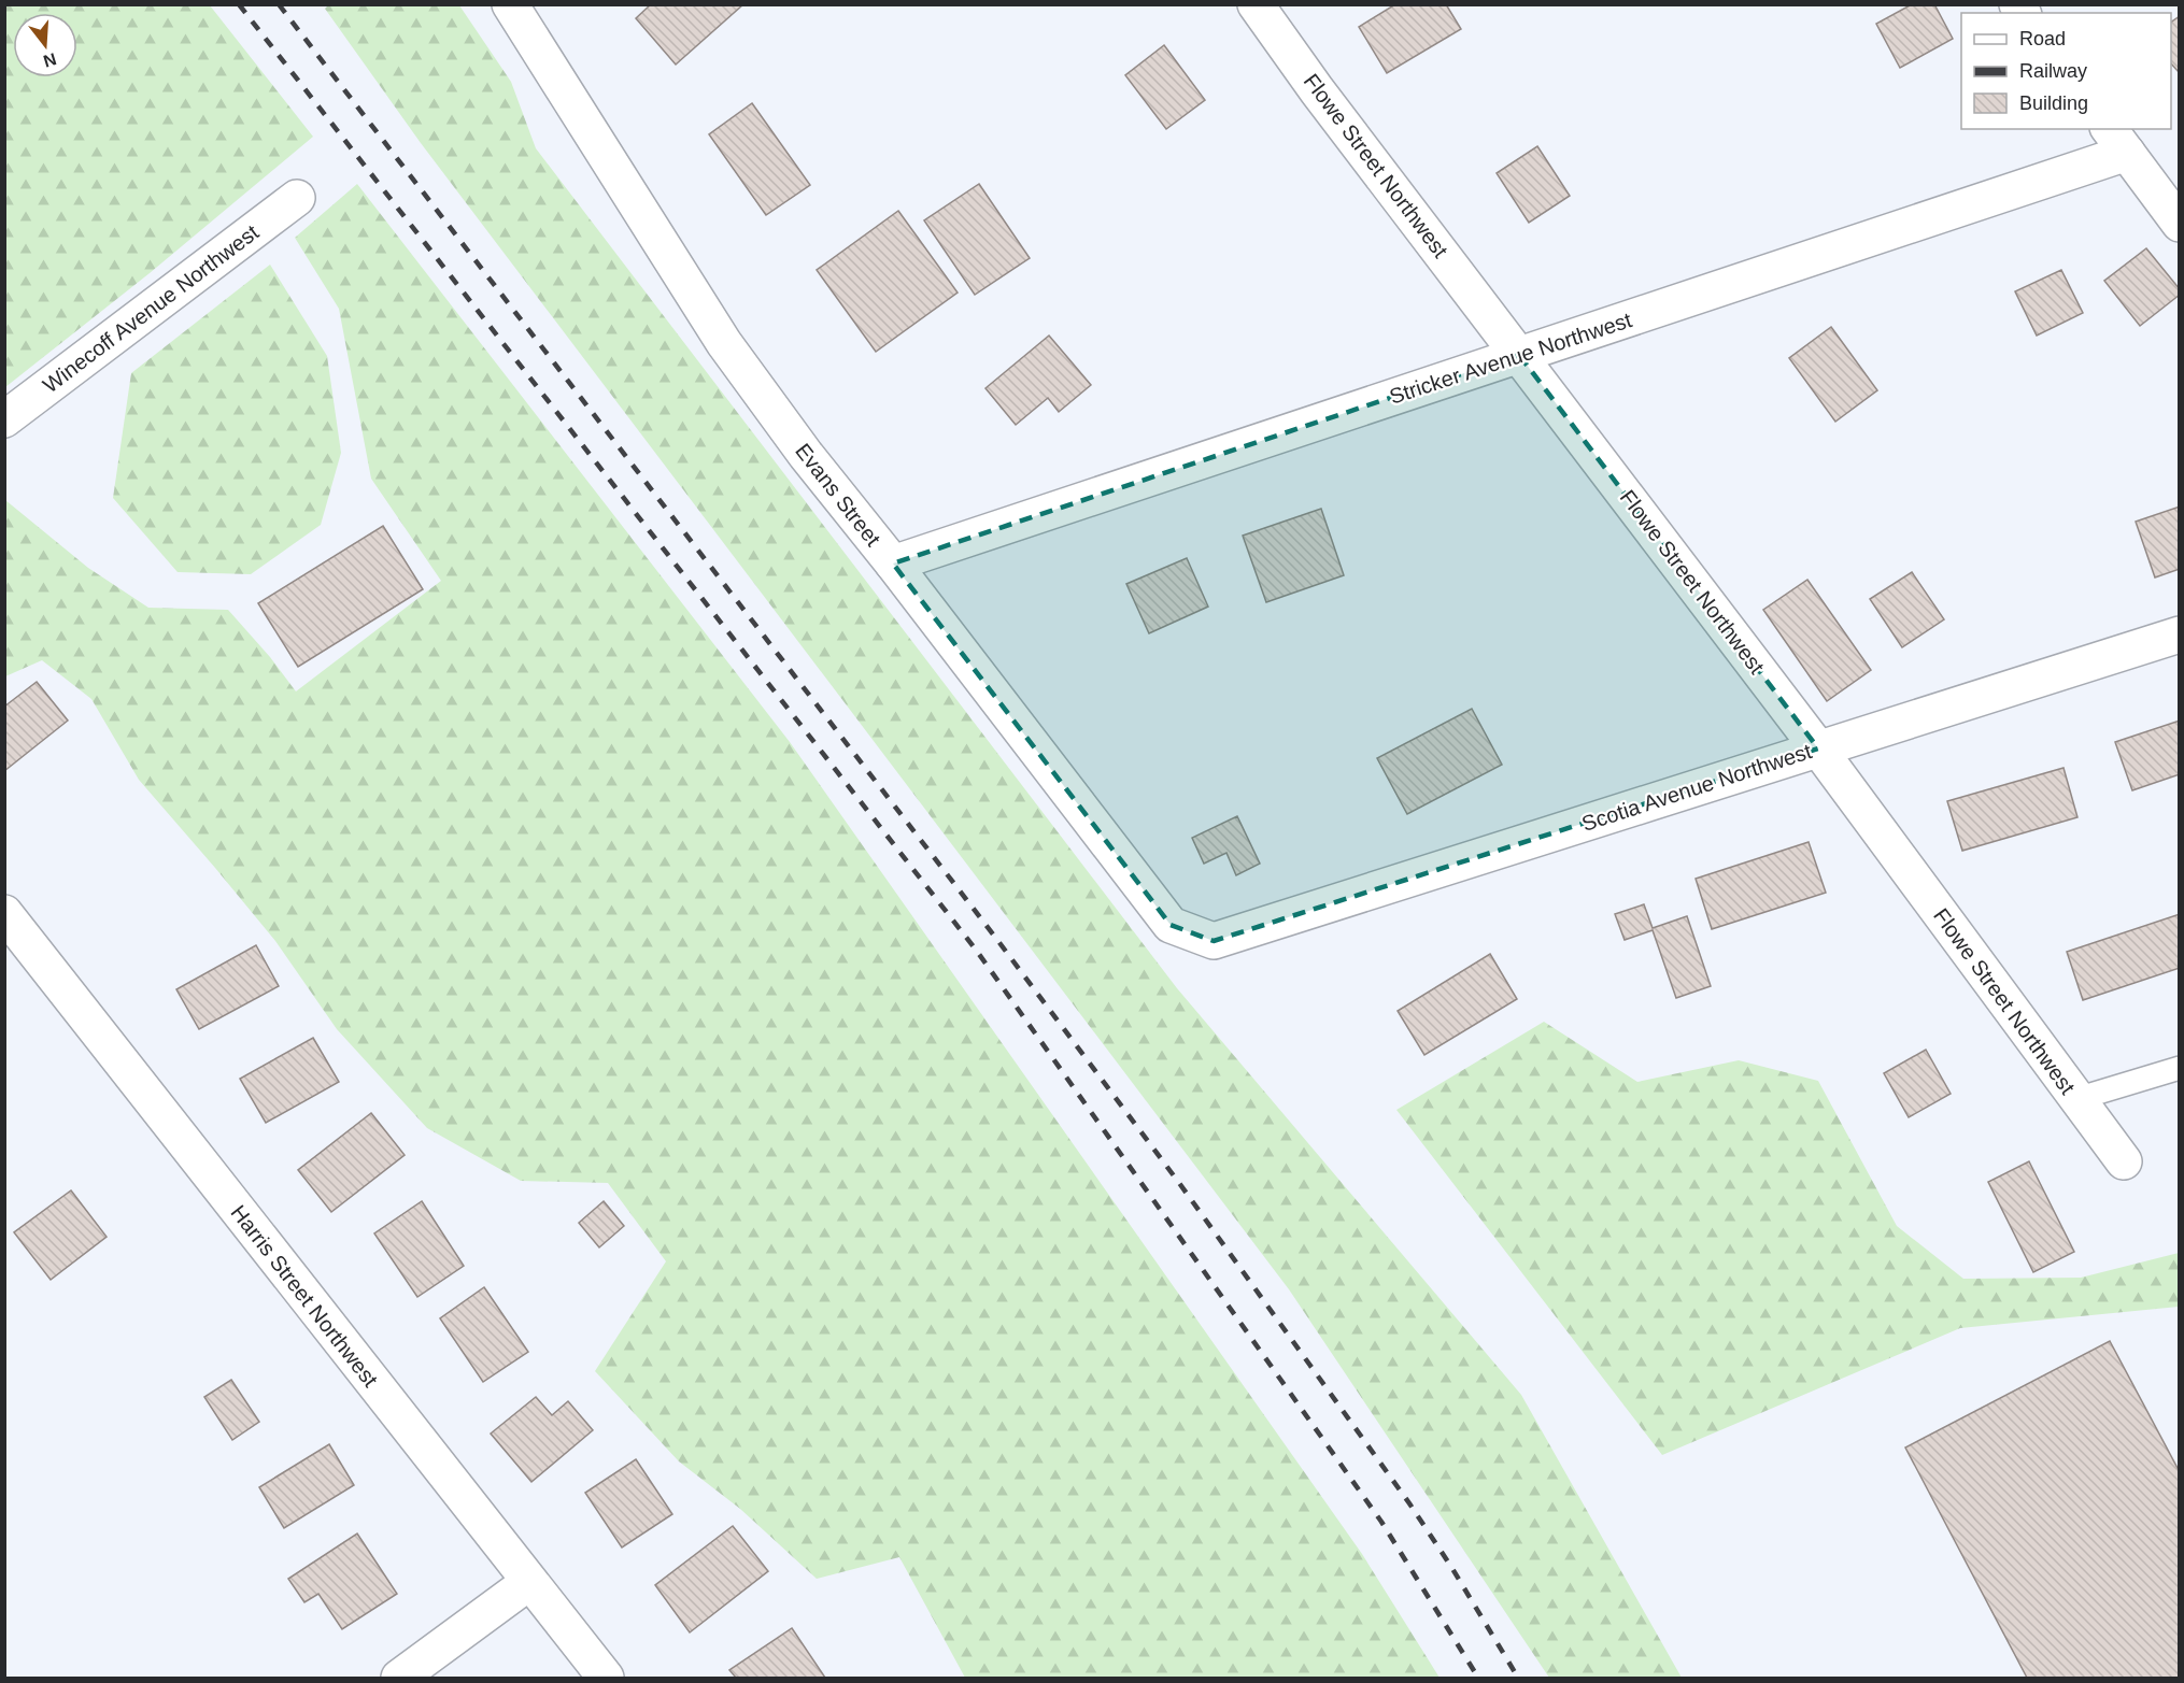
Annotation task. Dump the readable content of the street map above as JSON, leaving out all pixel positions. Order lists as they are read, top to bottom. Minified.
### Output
{"streets":{"street":["Flowe Street Northwest","Winecoff Avenue Northwest","Stricker Avenue Northwest","Evans Street","Scotia Avenue Northwest","Harris Street Northwest"]},"crossings":[["Flowe Street Northwest","Stricker Avenue Northwest"],["Flowe Street Northwest","Scotia Avenue Northwest"],["Stricker Avenue Northwest","Evans Street"],["Evans Street","Scotia Avenue Northwest"]],"legend":["Road","Railway","Building"],"north":"bottom"}
